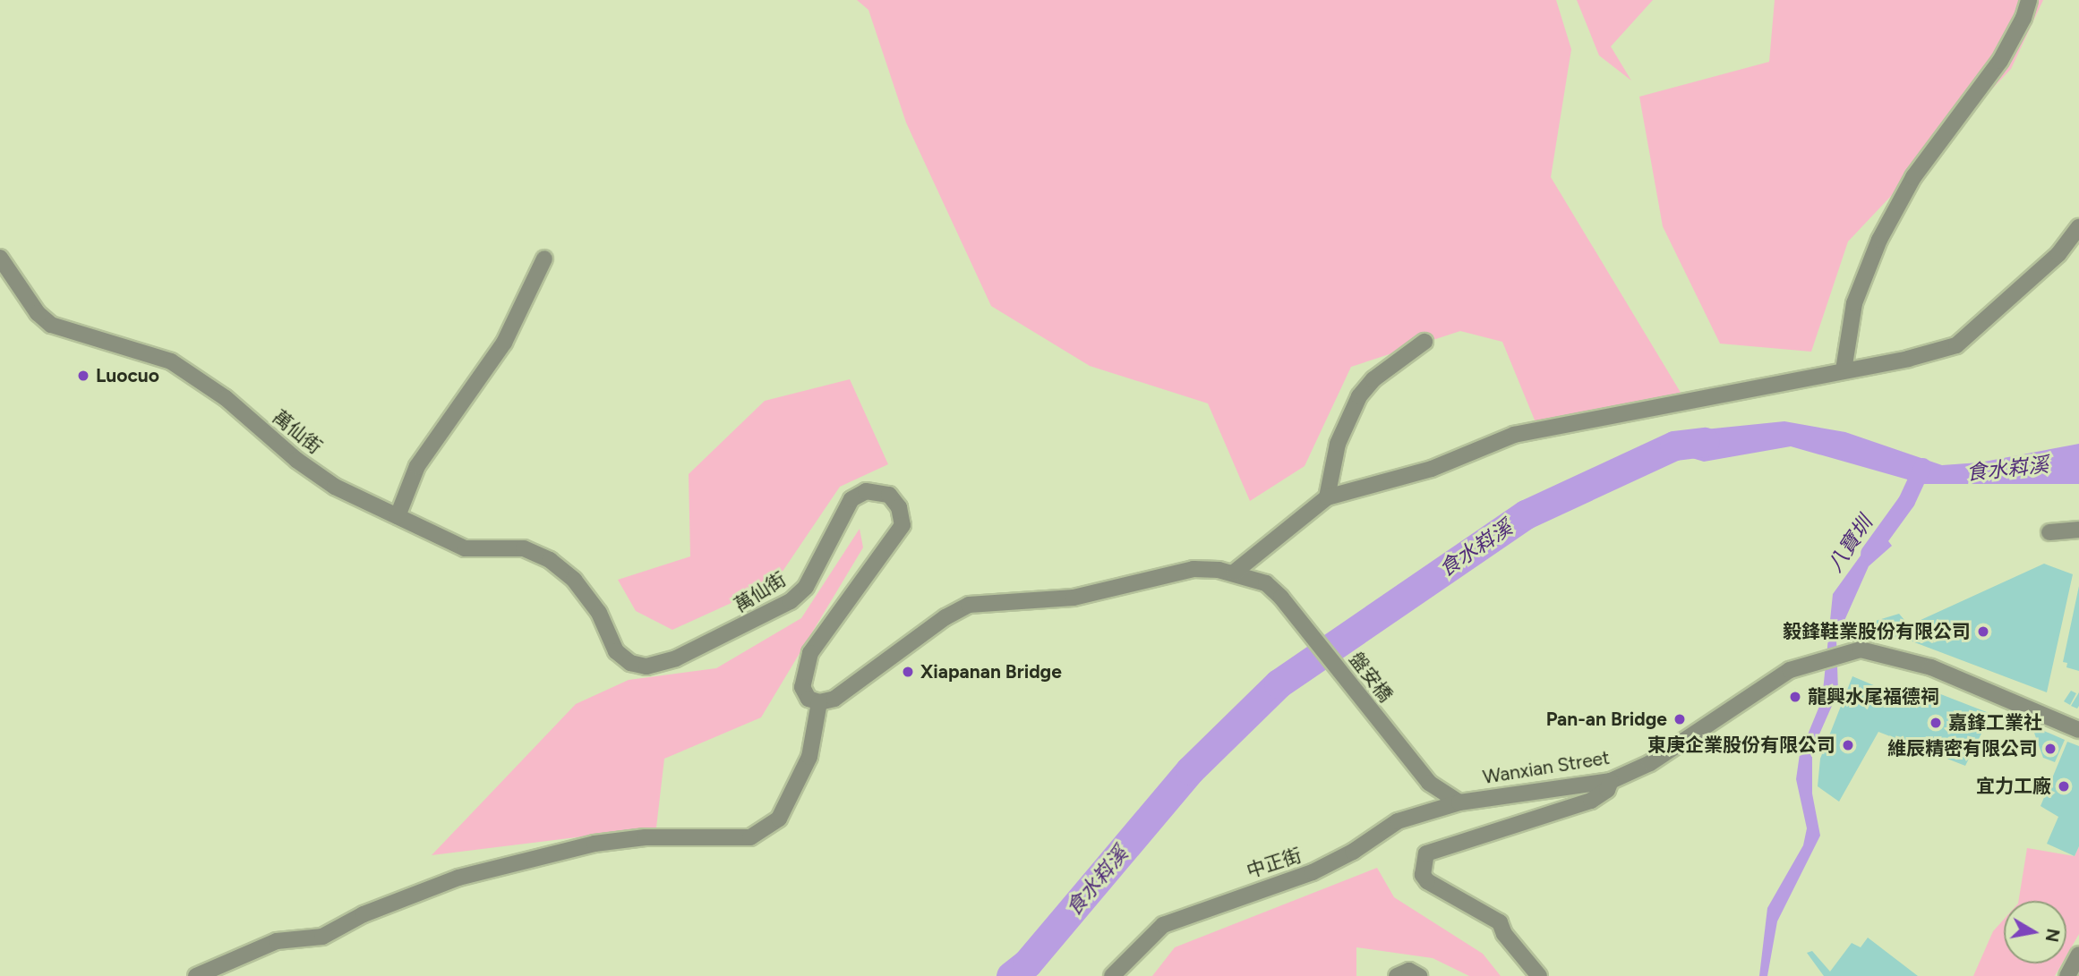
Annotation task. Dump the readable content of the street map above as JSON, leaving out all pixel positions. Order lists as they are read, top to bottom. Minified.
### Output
{"streets":{"street":["萬仙街","盤安橋","Wanxian Street","中正街"]},"crossings":[["盤安橋","Wanxian Street"],["盤安橋","中正街"],["Wanxian Street","中正街"]],"water":["食水嵙溪","八寶圳"],"places":["Luocuo","毅鋒鞋業股份有限公司","Xiapanan Bridge","龍興水尾福德祠","Pan-an Bridge","嘉鋒工業社","東庚企業股份有限公司","維辰精密有限公司","宜力工廠"],"north":"right"}
